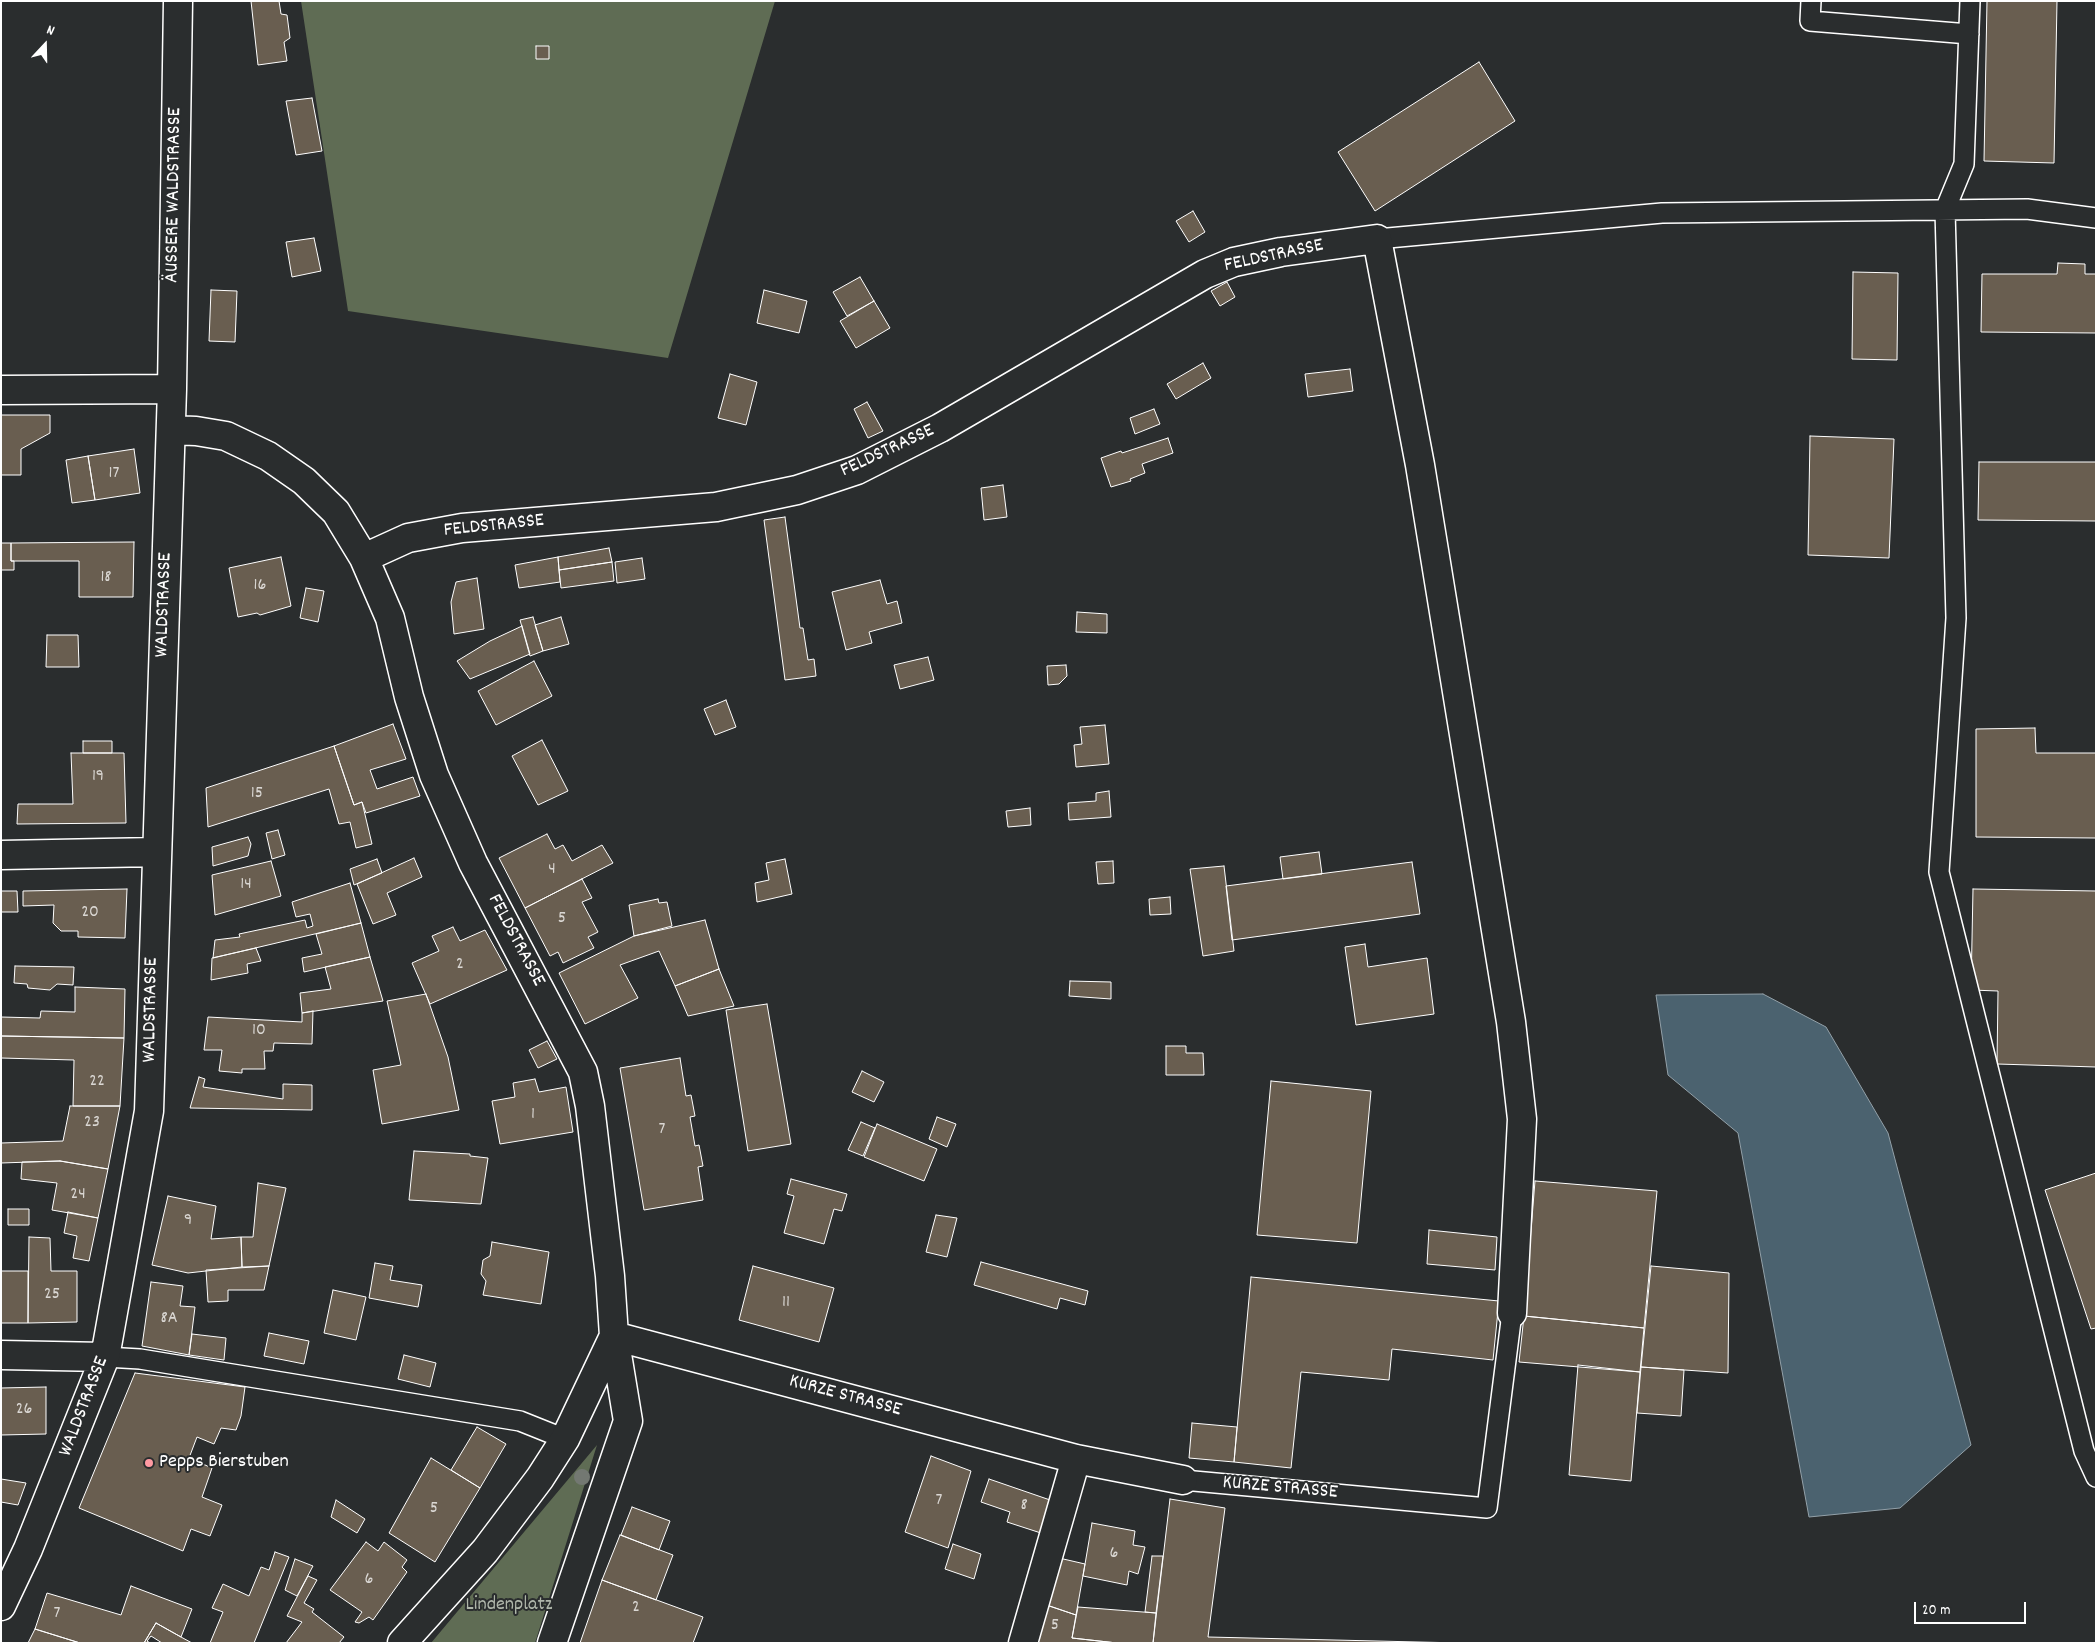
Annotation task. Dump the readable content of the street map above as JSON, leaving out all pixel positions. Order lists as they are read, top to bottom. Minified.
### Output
{"streets":{"street":["ÄUSSERE WALDSTRASSE","FELDSTRASSE","WALDSTRASSE","KURZE STRASSE"]},"crossings":[["ÄUSSERE WALDSTRASSE","WALDSTRASSE"],["FELDSTRASSE","WALDSTRASSE"],["FELDSTRASSE","KURZE STRASSE"]],"parks":["Lindenplatz"],"places":["Pepps Bierstuben"],"house_numbers":["17","18","16","19","15","4","14","20","5","2","10","22","1","23","7","24","9","25","11","8A","26","7","8","5","6","6","2","7","5"],"scale_bar":"20 m","north":"top"}
